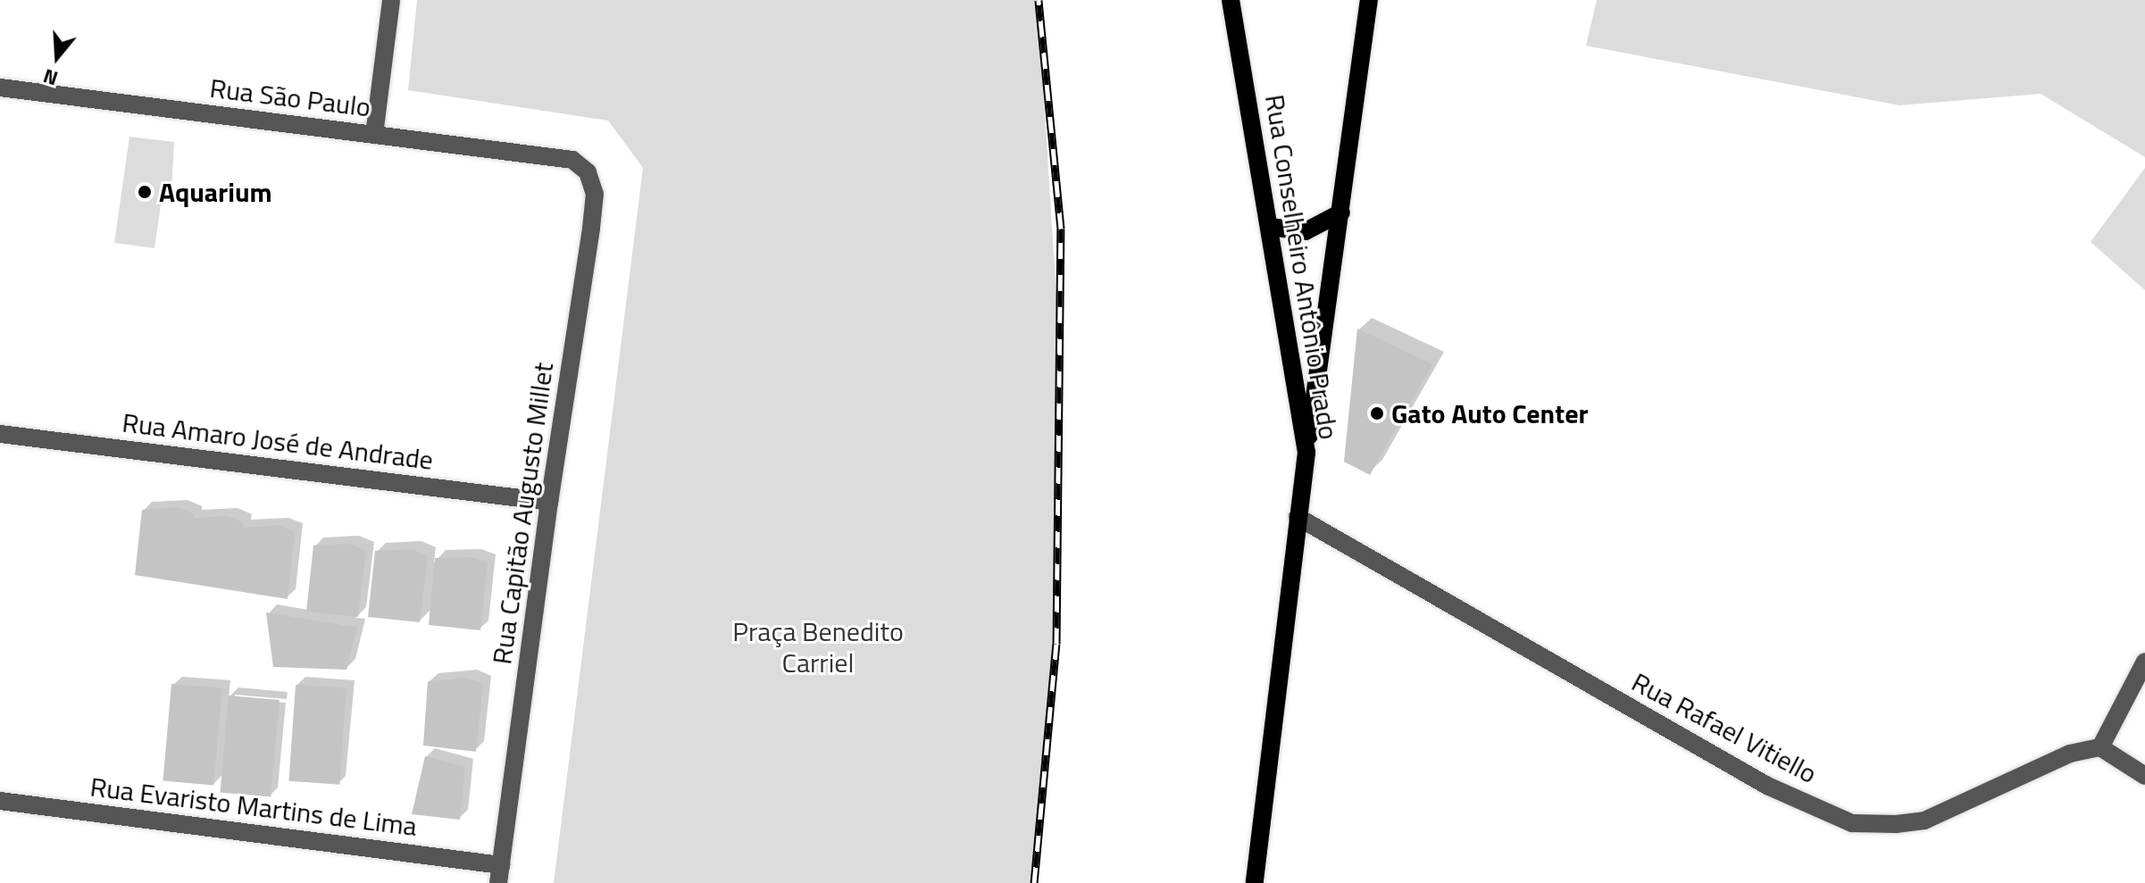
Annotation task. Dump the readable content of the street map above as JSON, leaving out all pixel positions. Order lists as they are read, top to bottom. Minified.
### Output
{"streets":{"main road":["Rua Conselheiro Antônio Prado"],"street":["Rua São Paulo","Rua Amaro José de Andrade","Rua Capitão Augusto Millet","Rua Rafael Vitiello","Rua Evaristo Martins de Lima"]},"crossings":[["Rua São Paulo","Rua Capitão Augusto Millet"],["Rua Conselheiro Antônio Prado","Rua Rafael Vitiello"],["Rua Amaro José de Andrade","Rua Capitão Augusto Millet"],["Rua Capitão Augusto Millet","Rua Evaristo Martins de Lima"]],"parks":["Praça Benedito Carriel"],"places":["Aquarium","Gato Auto Center"],"north":"bottom"}
